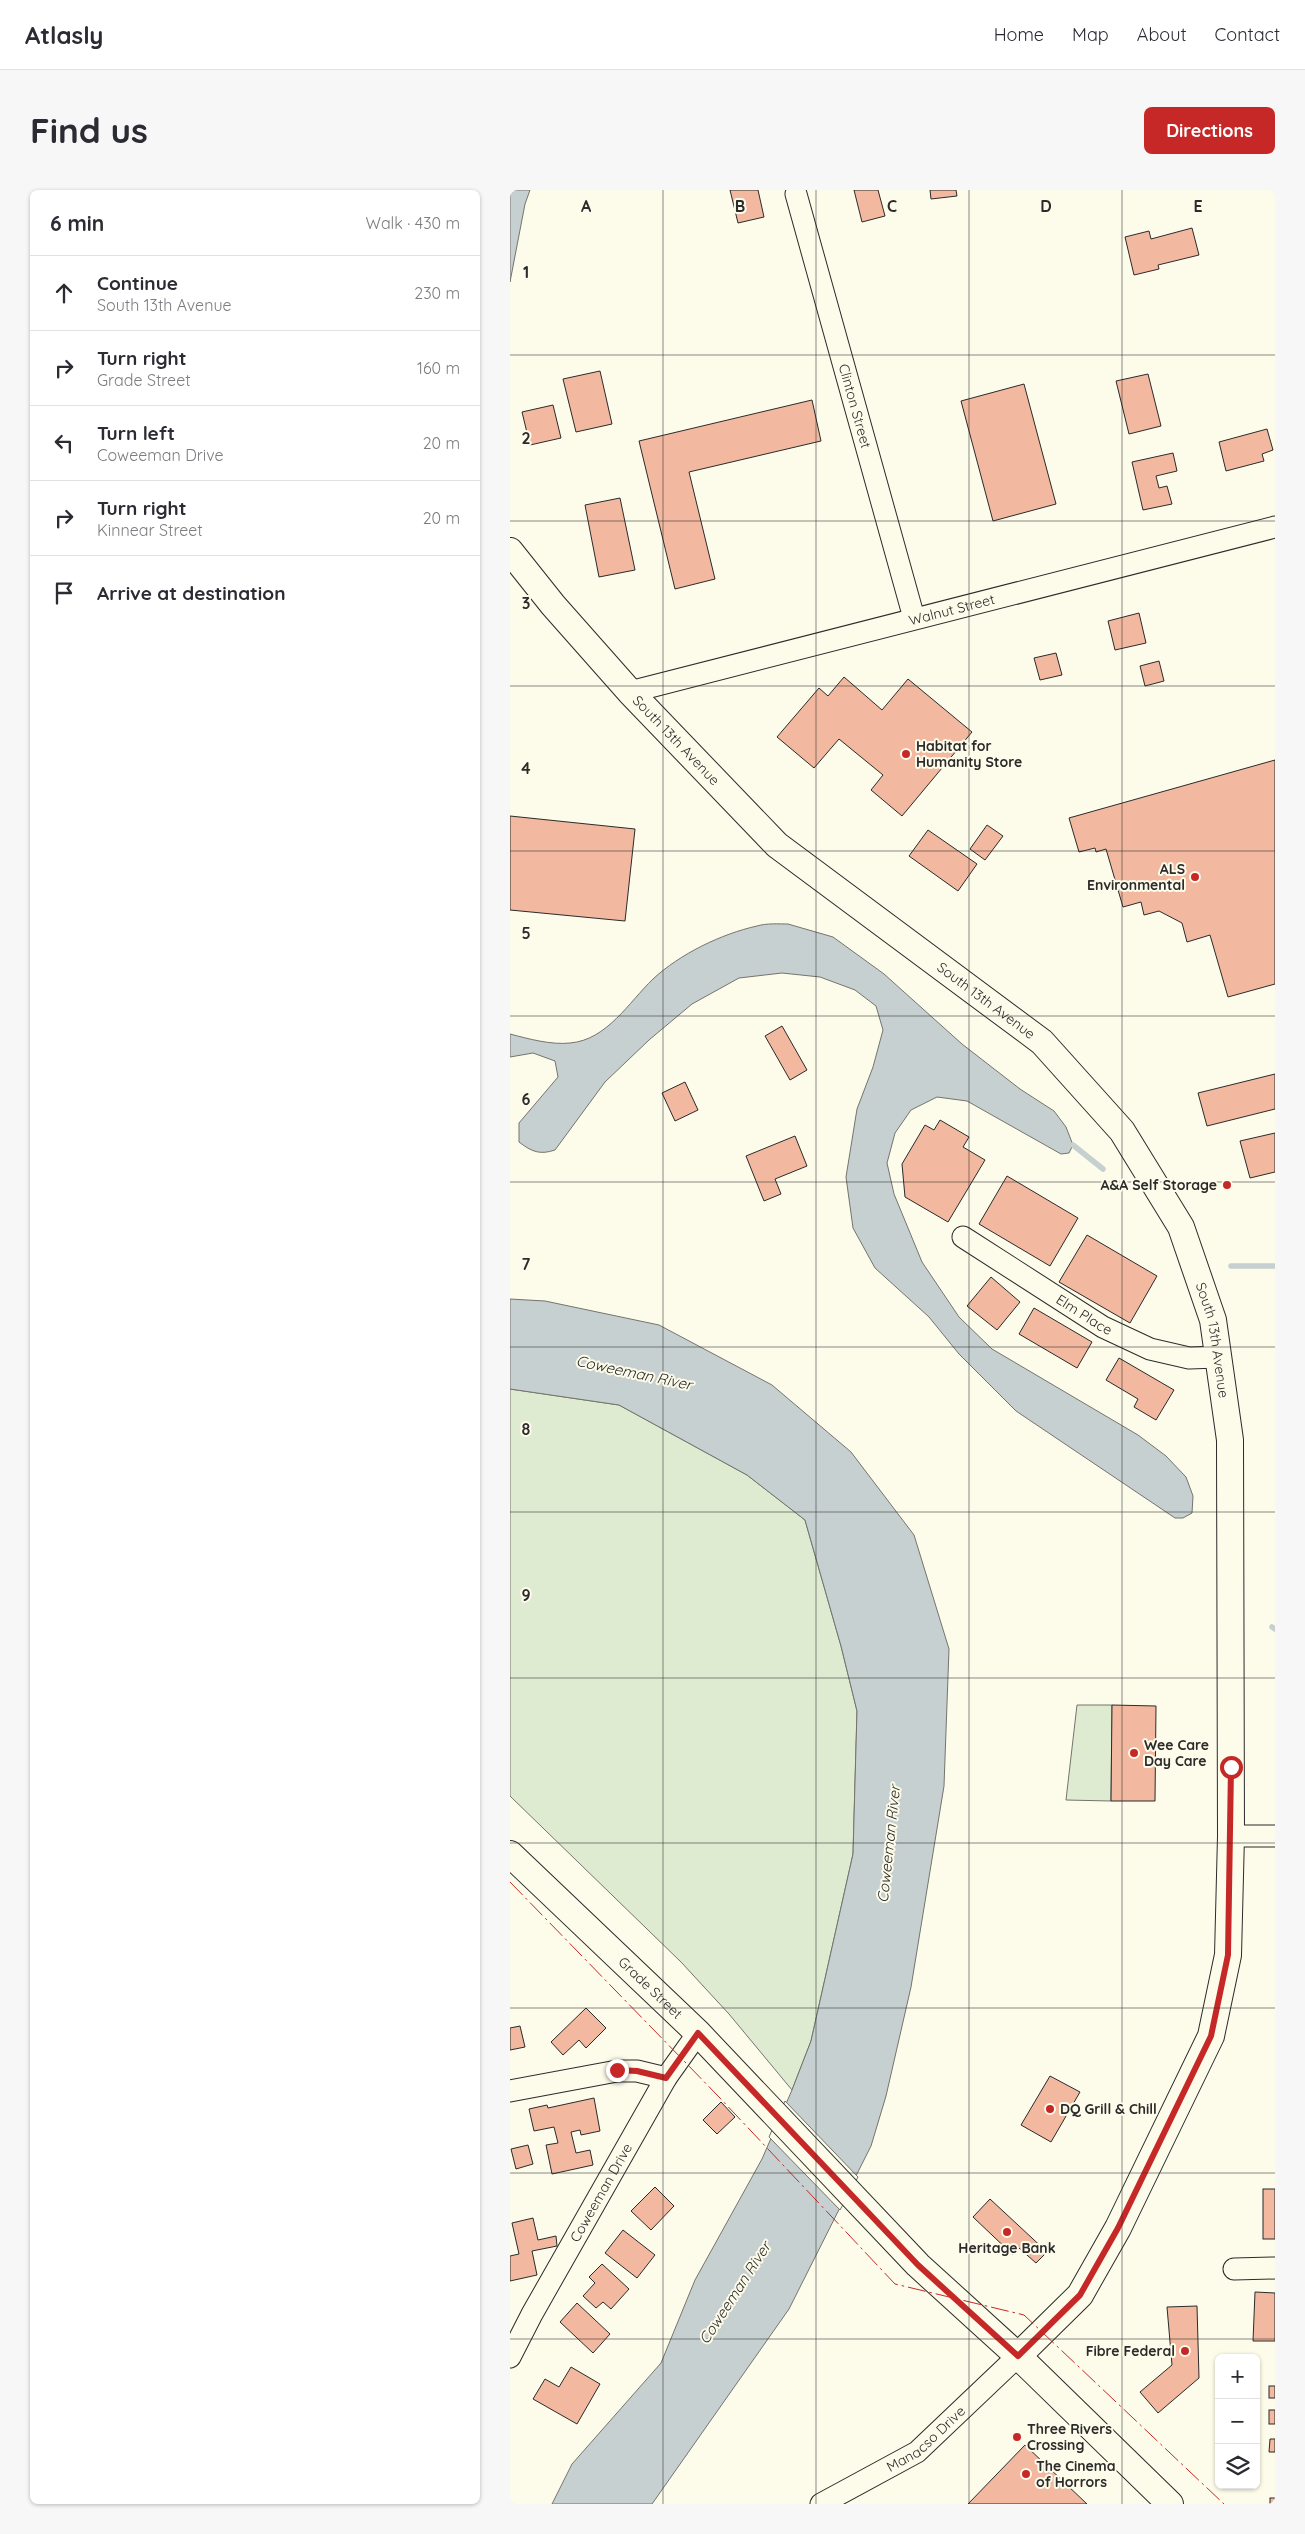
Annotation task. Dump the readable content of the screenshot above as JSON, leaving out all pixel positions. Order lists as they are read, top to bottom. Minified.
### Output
{"streets":{"main road":["South 13th Avenue","Grade Street"],"street":["Clinton Street","Walnut Street","Elm Place","Coweeman Drive","Manacso Drive"]},"crossings":[["Clinton Street","Walnut Street"],["Walnut Street","South 13th Avenue"],["South 13th Avenue","Elm Place"],["South 13th Avenue","Grade Street"],["South 13th Avenue","Manacso Drive"],["Grade Street","Coweeman Drive"],["Grade Street","Manacso Drive"]],"water":["Coweeman River"],"places":["Habitat for Humanity Store","ALS Environmental","A&A Self Storage","Wee Care Day Care","DQ Grill & Chill","Heritage Bank","Fibre Federal","Three Rivers Crossing","The Cinema of Horrors"],"page":{"header":"Atlasly","nav":["Home","Map","About","Contact"],"buttons":"Directions","title":"Find us","heading":["6 min","Walk · 430 m"],"list":[["Continue","South 13th Avenue","230 m"],["Turn right","Grade Street","160 m"],["Turn left","Coweeman Drive","20 m"],["Turn right","Kinnear Street","20 m"],"Arrive at destination"],"map_buttons":["+","−"]},"grid":{"columns":["A","B","C","D","E"],"rows":["1","2","3","4","5","6","7","8","9"]}}
